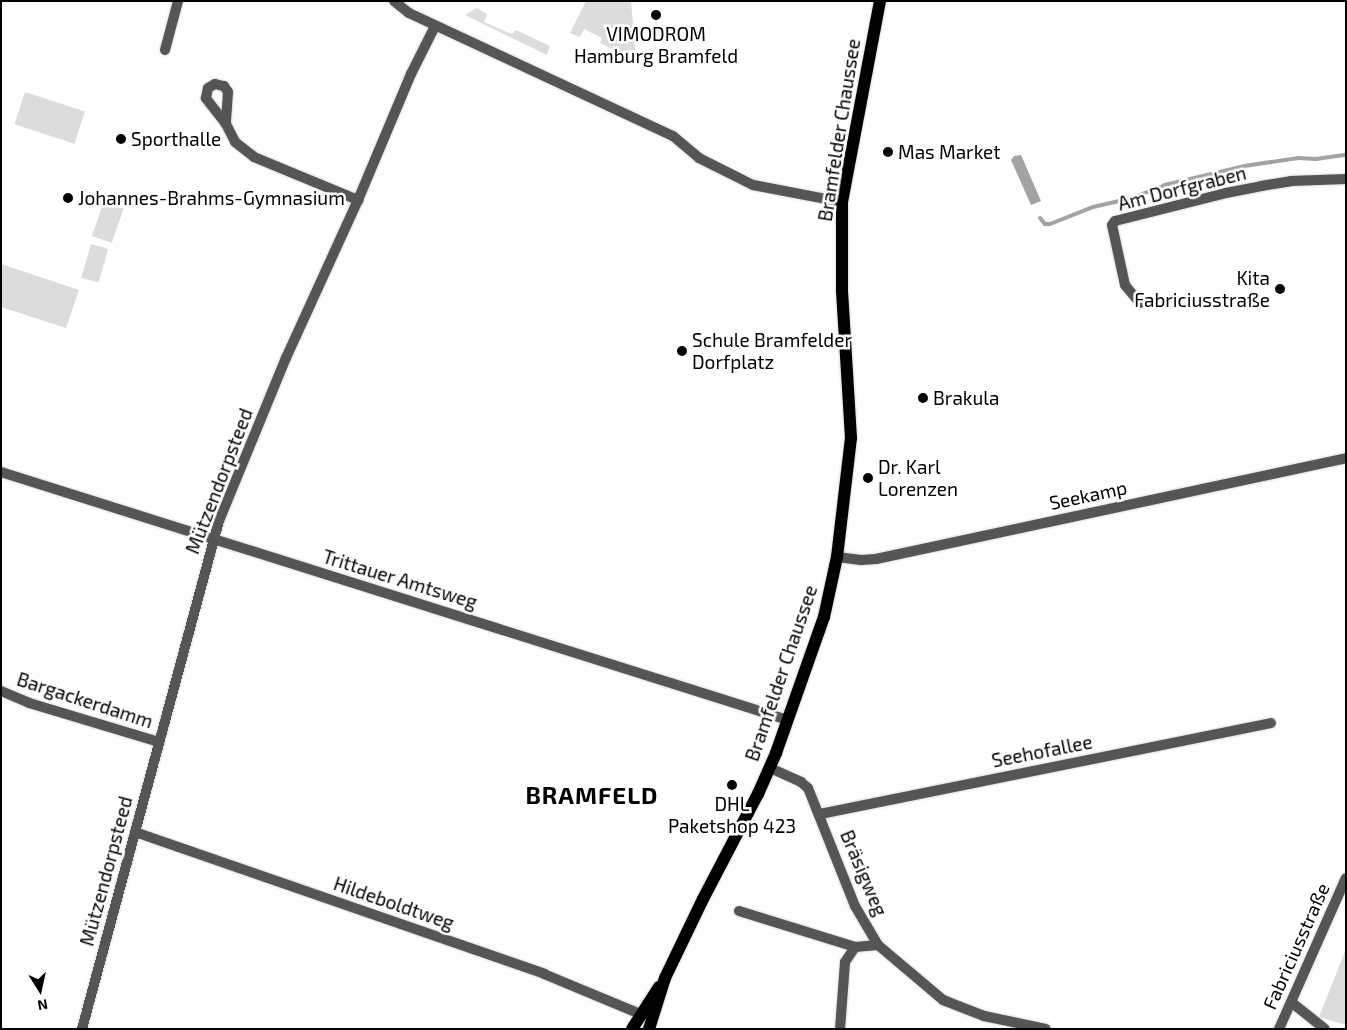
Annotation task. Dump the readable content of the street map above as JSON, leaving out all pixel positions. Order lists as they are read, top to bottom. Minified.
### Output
{"streets":{"main road":["Bramfelder Chaussee"],"street":["Am Dorfgraben","Mützendorpsteed","Seekamp","Trittauer Amtsweg","Bargackerdamm","Seehofallee","Bräsigweg","Hildeboldtweg","Fabriciusstraße"]},"crossings":[["Bramfelder Chaussee","Seekamp"],["Bramfelder Chaussee","Trittauer Amtsweg"],["Bramfelder Chaussee","Bräsigweg"],["Bramfelder Chaussee","Hildeboldtweg"],["Mützendorpsteed","Trittauer Amtsweg"],["Mützendorpsteed","Bargackerdamm"],["Mützendorpsteed","Hildeboldtweg"],["Seehofallee","Bräsigweg"]],"districts":["BRAMFELD"],"places":["VIMODROM Hamburg Bramfeld","Sporthalle","Mas Market","Johannes-Brahms-Gymnasium","Kita Fabriciusstraße","Schule Bramfelder Dorfplatz","Brakula","Dr. Karl Lorenzen","DHL Paketshop 423"],"north":"bottom"}
